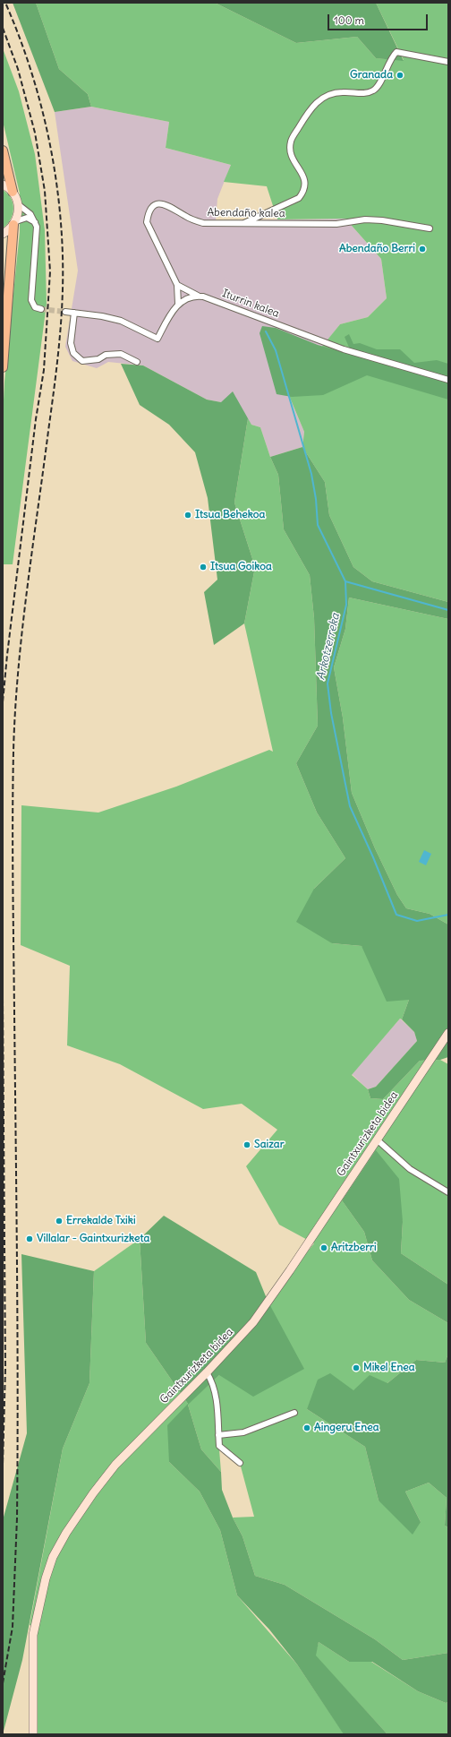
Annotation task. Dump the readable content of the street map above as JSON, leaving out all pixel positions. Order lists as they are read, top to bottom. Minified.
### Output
{"streets":{"main road":["Gaintxurizketa bidea"],"street":["Abendaño kalea","Iturrin kalea"]},"crossings":[["Abendaño kalea","Iturrin kalea"]],"water":["Arkotzerreka"],"places":["Granada","Abendaño Berri","Itsua Behekoa","Itsua Goikoa","Saizar","Errekalde Txiki","Villalar - Gaintxurizketa","Aritzberri","Mikel Enea","Aingeru Enea"],"scale_bar":"100 m"}
